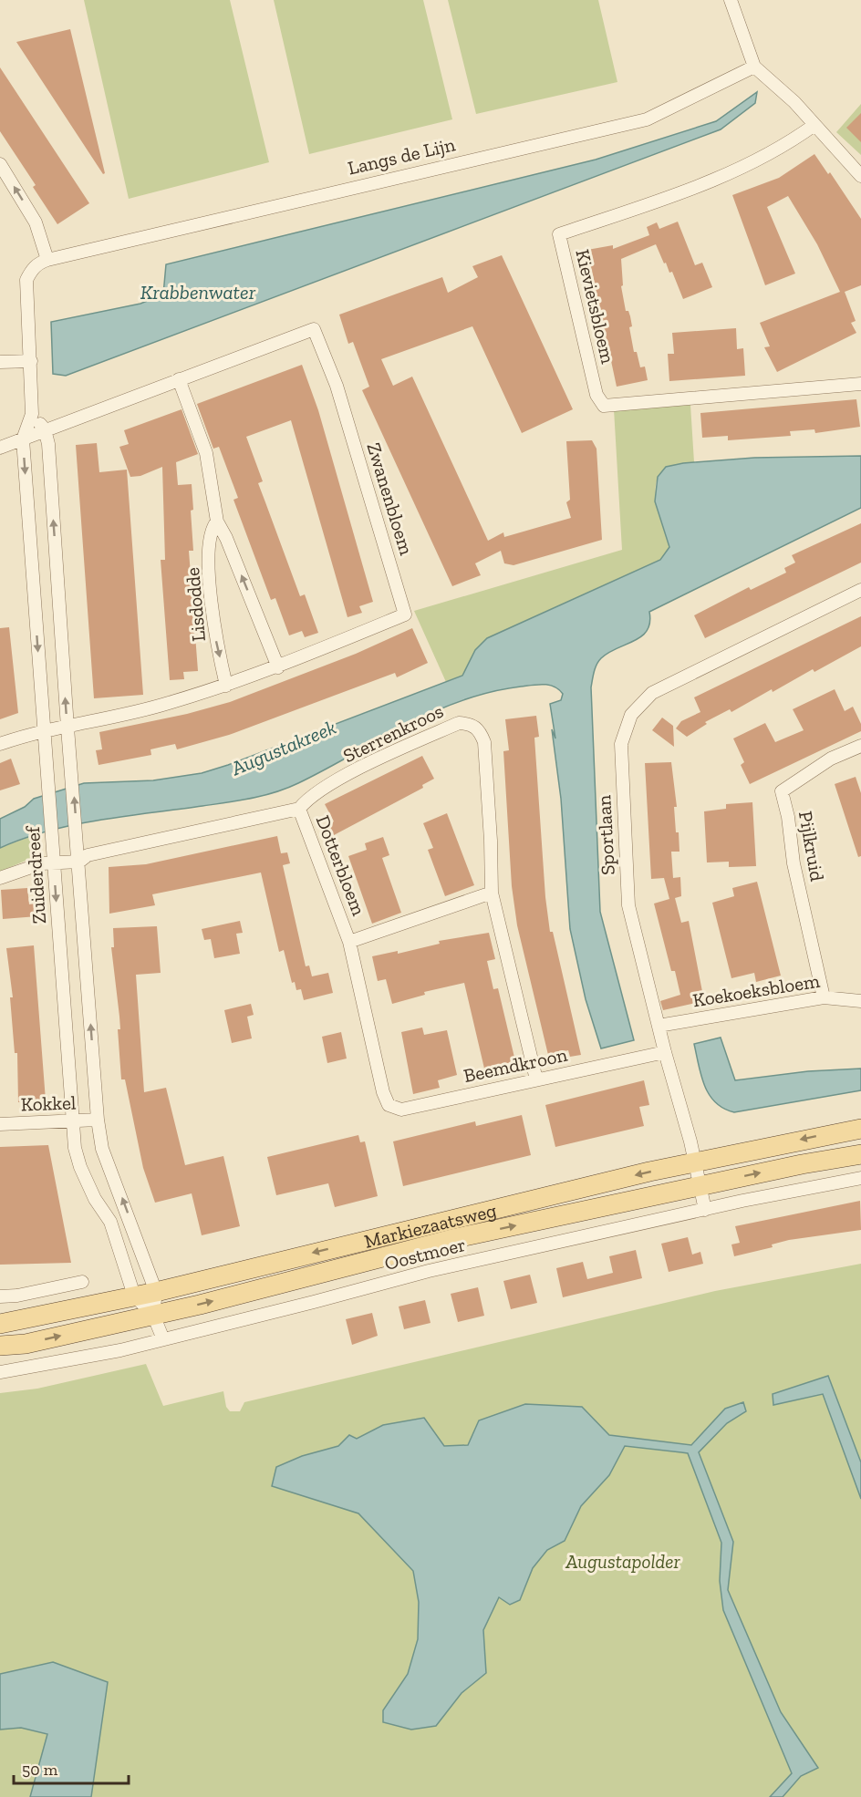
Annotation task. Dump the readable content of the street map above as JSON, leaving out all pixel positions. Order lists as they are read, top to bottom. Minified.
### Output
{"streets":{"main road":["Markiezaatsweg"],"street":["Langs de Lijn","Kievietsbloem","Zwanenbloem","Lisdodde","Sterrenkroos","Sportlaan","Pijlkruid","Dotterbloem","Zuiderdreef","Koekoeksbloem","Beemdkroon","Kokkel","Oostmoer"]},"crossings":[["Langs de Lijn","Zuiderdreef"],["Zwanenbloem","Lisdodde"],["Zwanenbloem","Zuiderdreef"],["Sterrenkroos","Dotterbloem"],["Sterrenkroos","Beemdkroon"],["Sportlaan","Koekoeksbloem"],["Sportlaan","Beemdkroon"],["Sportlaan","Markiezaatsweg"],["Sportlaan","Oostmoer"],["Pijlkruid","Koekoeksbloem"],["Dotterbloem","Zuiderdreef"],["Dotterbloem","Beemdkroon"],["Zuiderdreef","Kokkel"],["Zuiderdreef","Markiezaatsweg"],["Zuiderdreef","Oostmoer"]],"water":["Krabbenwater","Augustakreek"],"parks":["Augustapolder"],"scale_bar":"50 m"}
